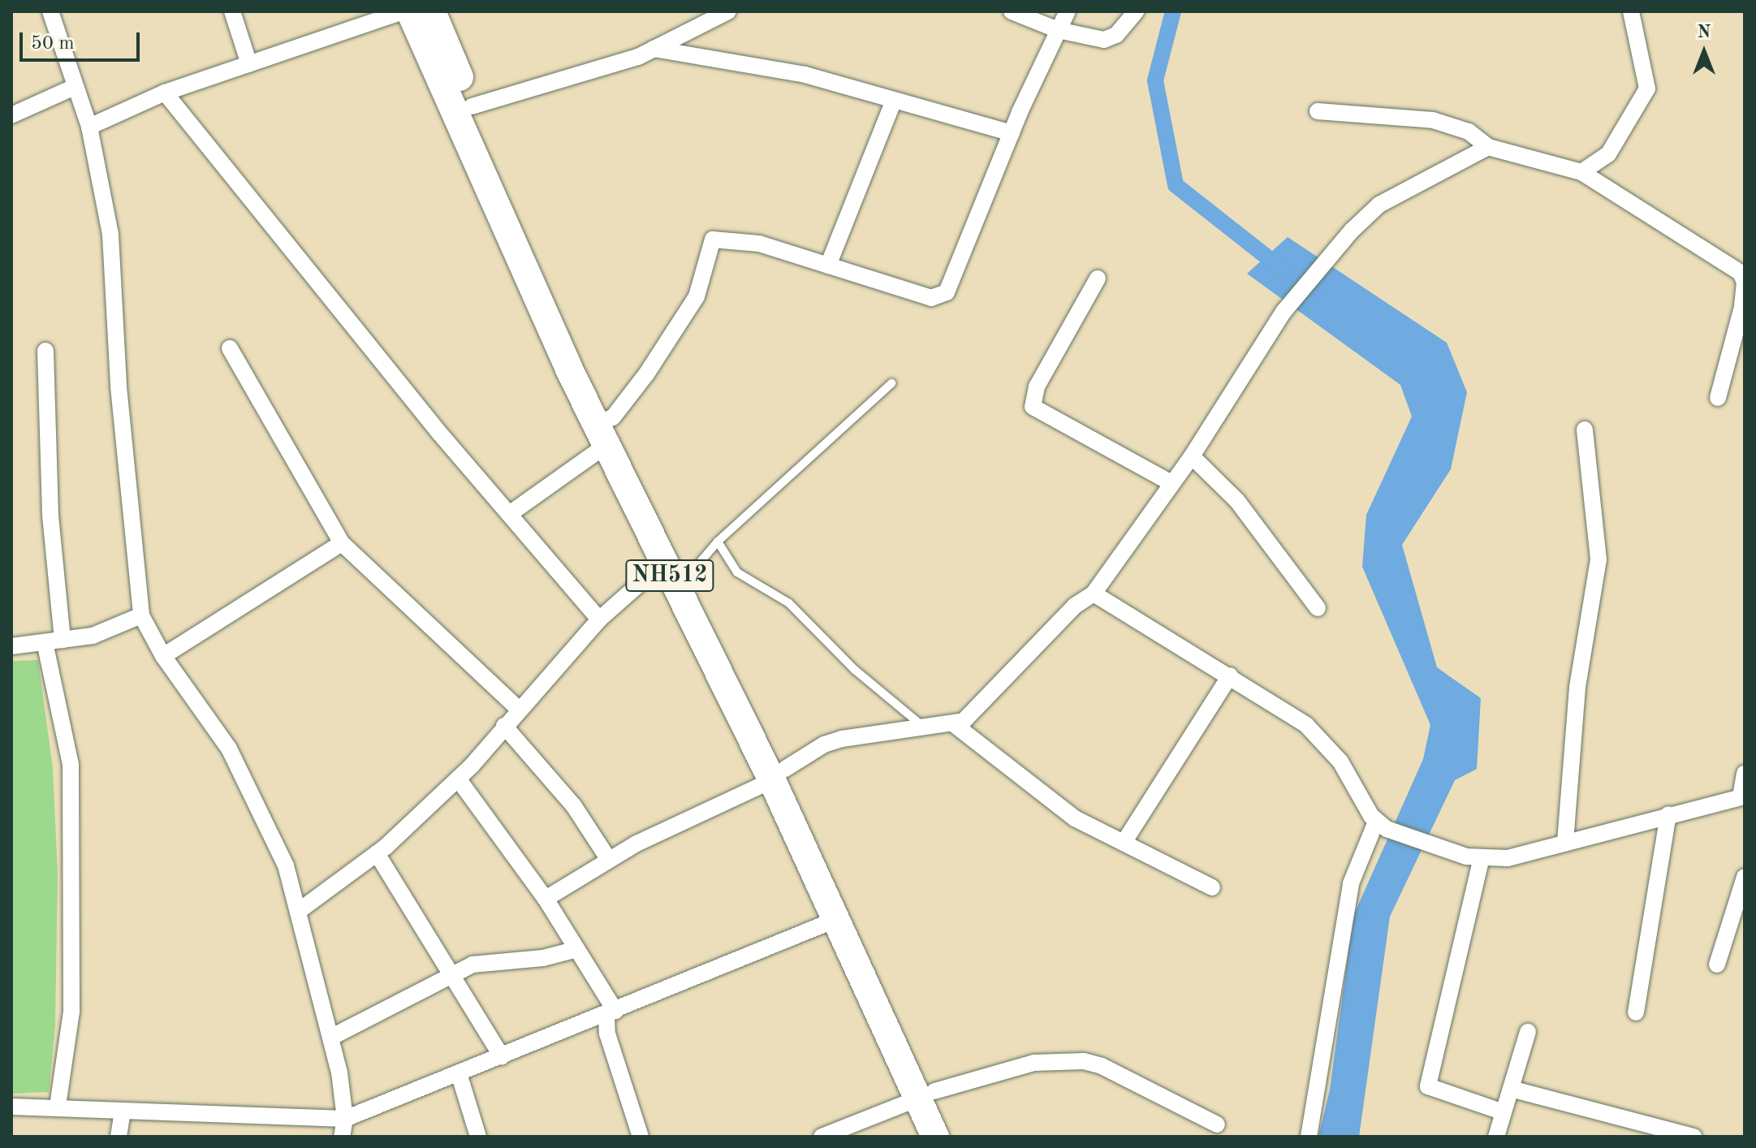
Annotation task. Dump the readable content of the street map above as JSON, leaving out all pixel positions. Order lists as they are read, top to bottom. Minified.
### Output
{"streets":{"highway":["NH512"]},"scale_bar":"50 m","north":"top"}
